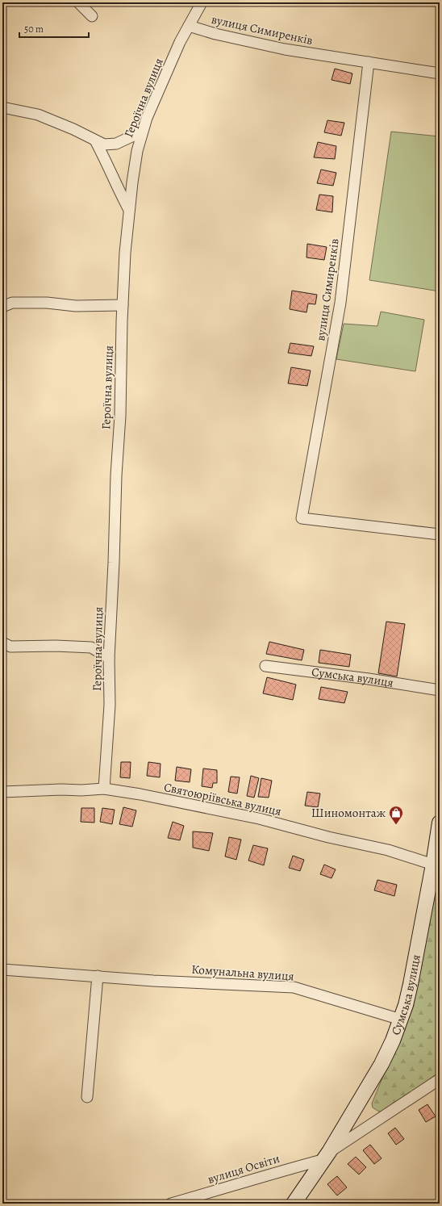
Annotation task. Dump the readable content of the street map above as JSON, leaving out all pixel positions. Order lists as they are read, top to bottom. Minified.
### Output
{"streets":{"main road":["Сумська вулиця"],"street":["вулиця Симиренків","Героїчна вулиця","Святоюріївська вулиця","Комунальна вулиця","вулиця Освіти"]},"crossings":[["вулиця Симиренків","Героїчна вулиця"],["Героїчна вулиця","Святоюріївська вулиця"],["Сумська вулиця","Святоюріївська вулиця"],["Сумська вулиця","Комунальна вулиця"],["Сумська вулиця","вулиця Освіти"]],"places":{"shop":["Шиномонтаж"]},"scale_bar":"50 m"}
